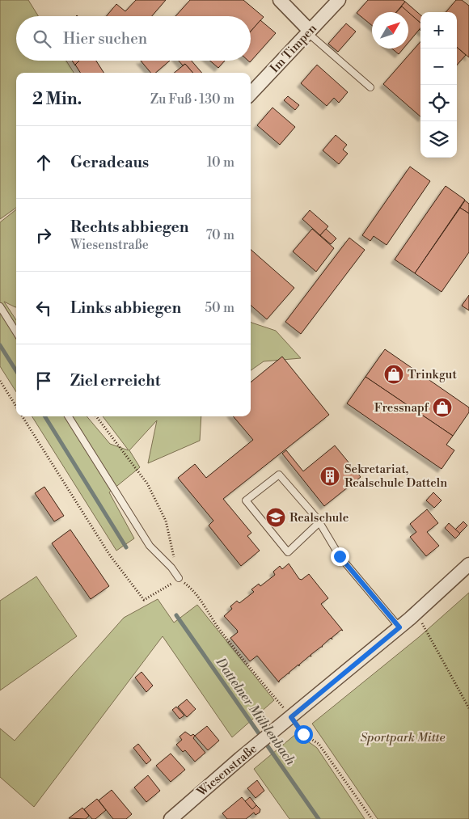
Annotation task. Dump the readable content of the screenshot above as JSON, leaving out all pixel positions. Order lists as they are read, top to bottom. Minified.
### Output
{"streets":{"street":["Im Timpen","Wiesenstraße"]},"water":["Dattelner Mühlenbach"],"parks":["Sportpark Mitte"],"places":{"shop":["Trinkgut","Fressnapf"],"building":["Sekretariat, Realschule Datteln"],"school or university":["Realschule"]},"north":"top right","page":{"map_buttons":["+","−"],"search":"Hier suchen","heading":["2 Min.","Zu Fuß · 130 m"],"list":[["Geradeaus","10 m"],["Rechts abbiegen","Wiesenstraße","70 m"],["Links abbiegen","50 m"],"Ziel erreicht"]}}
